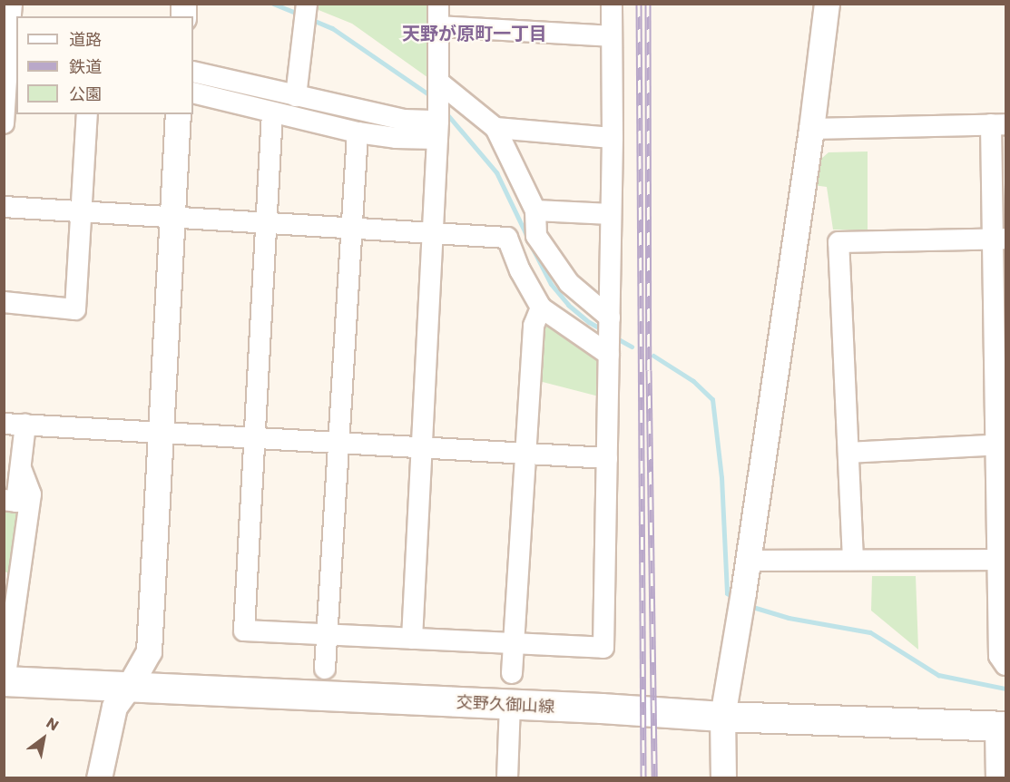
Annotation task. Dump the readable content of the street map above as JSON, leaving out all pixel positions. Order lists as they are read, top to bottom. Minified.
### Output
{"streets":{"main road":["交野久御山線"]},"districts":["天野が原町一丁目"],"legend":["道路","鉄道","公園"],"north":"top right"}
